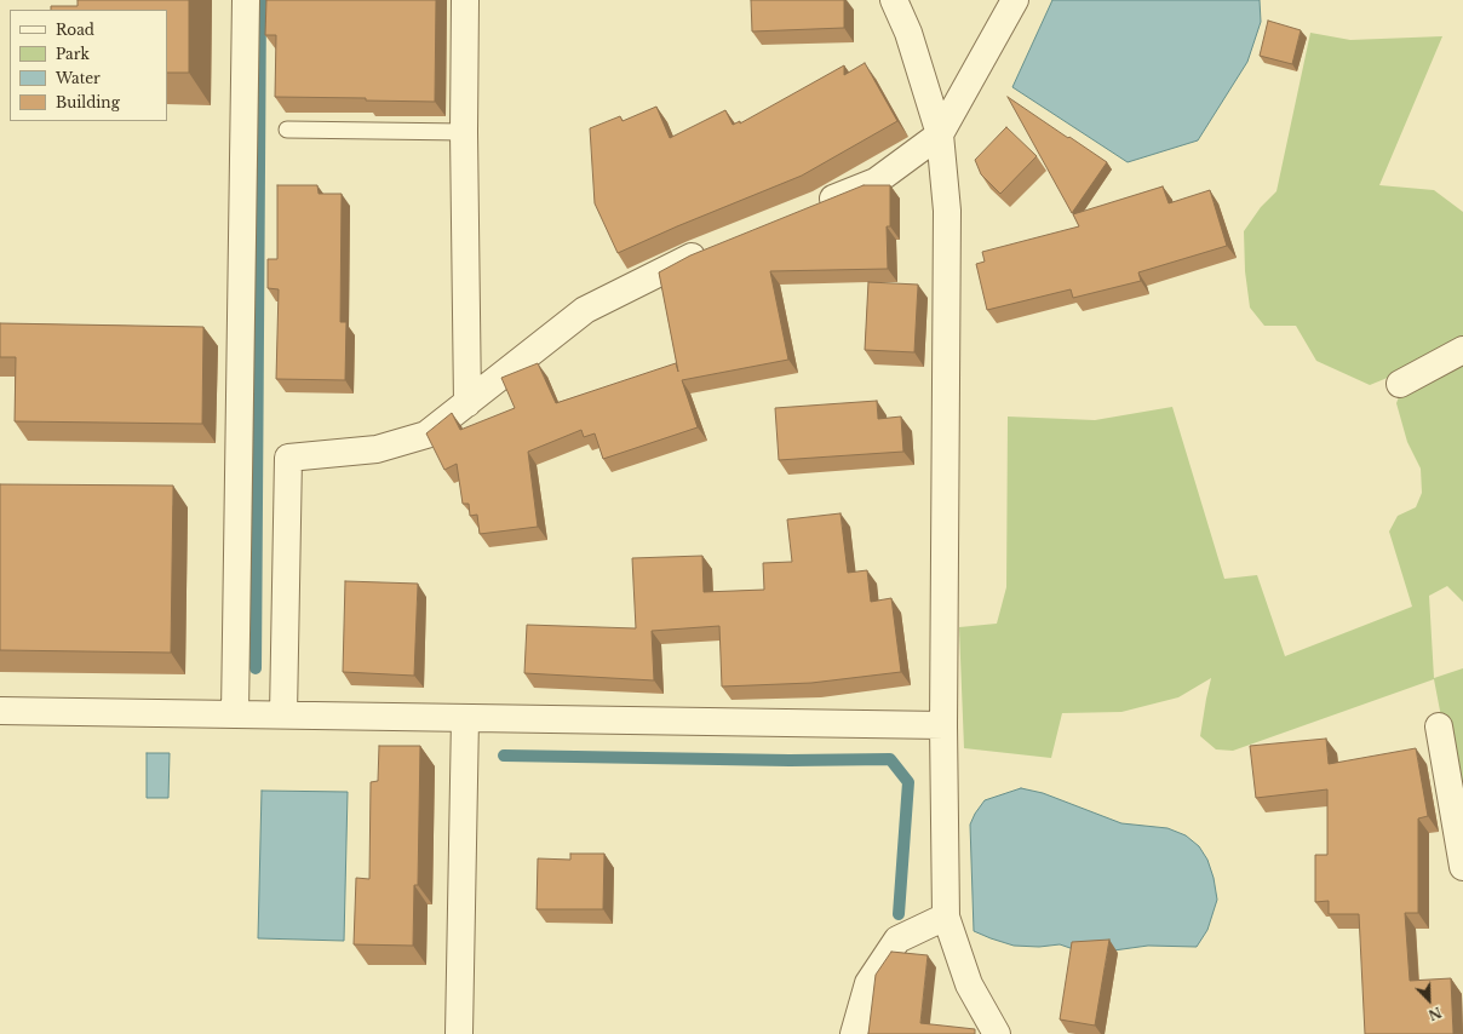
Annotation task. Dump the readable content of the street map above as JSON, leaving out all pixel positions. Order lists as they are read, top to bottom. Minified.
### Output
{"legend":["Road","Park","Water","Building"],"north":"bottom right"}
